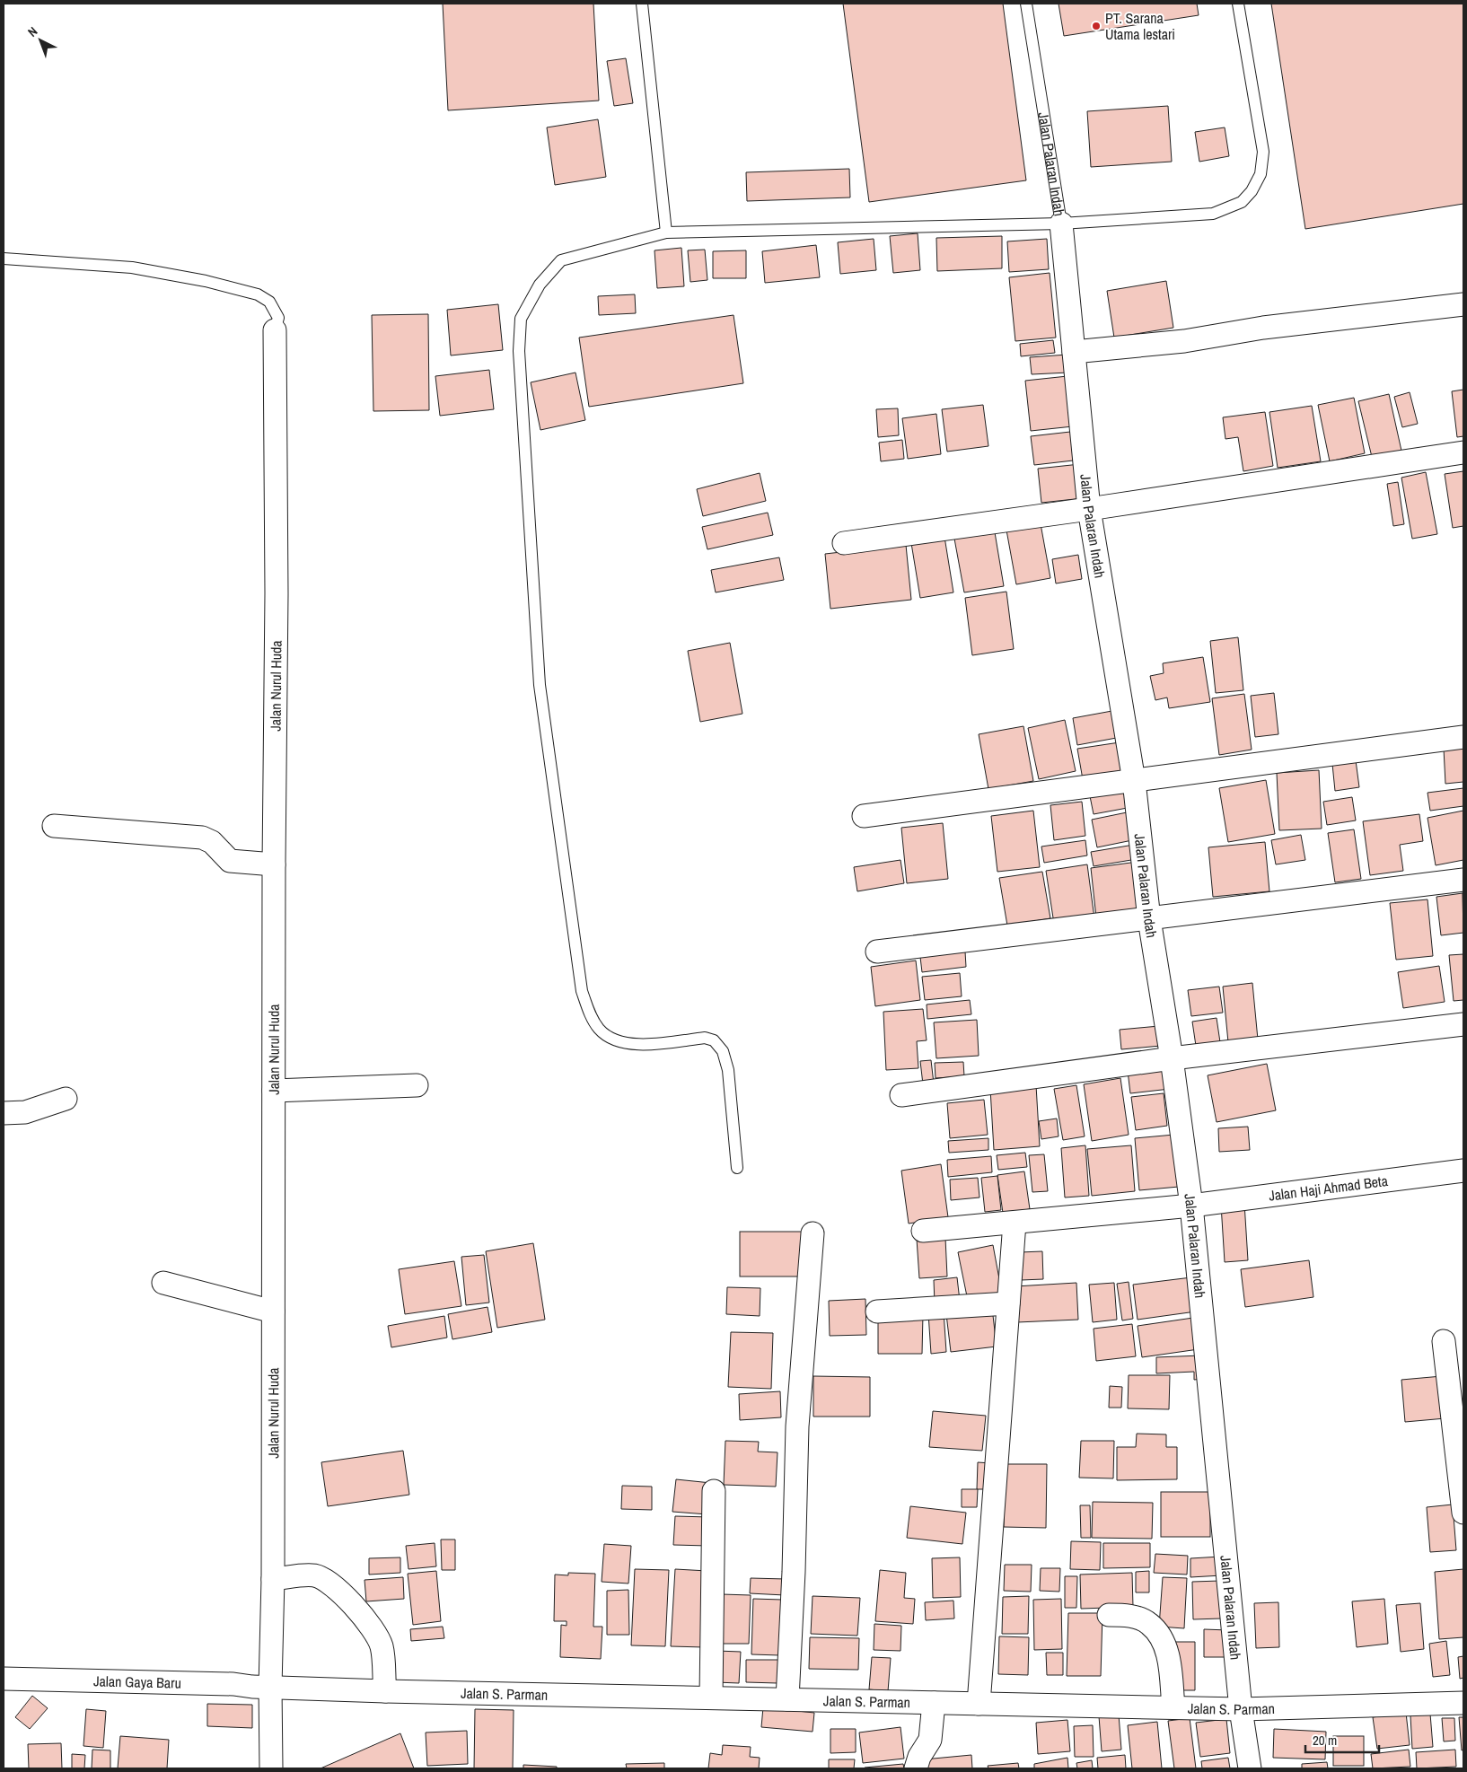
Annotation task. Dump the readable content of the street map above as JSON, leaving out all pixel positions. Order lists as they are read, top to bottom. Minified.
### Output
{"streets":{"street":["Jalan Palaran Indah","Jalan Nurul Huda","Jalan Haji Ahmad Beta","Jalan Gaya Baru","Jalan S. Parman"]},"crossings":[["Jalan Palaran Indah","Jalan Haji Ahmad Beta"],["Jalan Palaran Indah","Jalan S. Parman"],["Jalan Nurul Huda","Jalan Gaya Baru"],["Jalan Nurul Huda","Jalan S. Parman"],["Jalan Gaya Baru","Jalan S. Parman"]],"places":["PT. Sarana Utama lestari"],"scale_bar":"20 m","north":"top left"}
